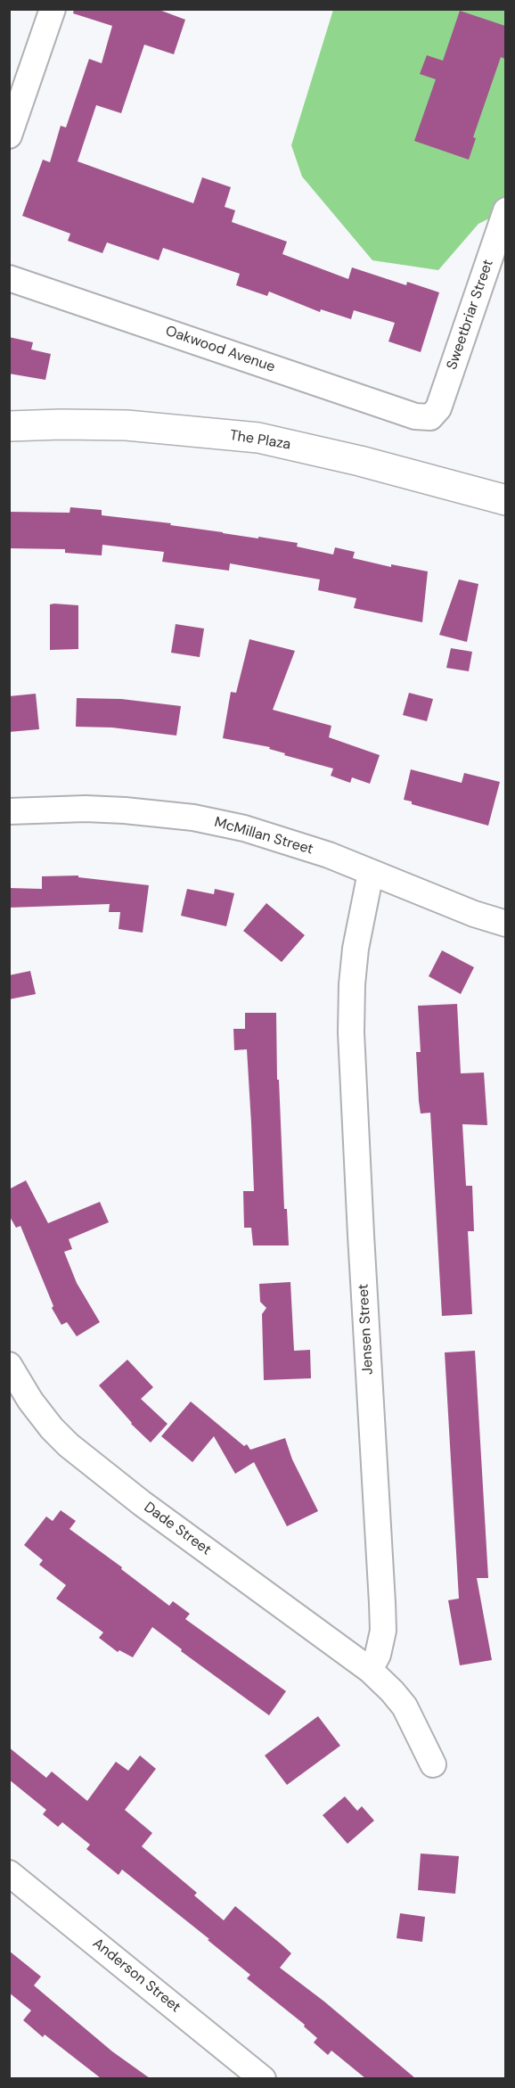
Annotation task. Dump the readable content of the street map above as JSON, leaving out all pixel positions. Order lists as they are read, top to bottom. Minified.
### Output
{"streets":{"main road":["The Plaza"],"street":["Sweetbriar Street","Oakwood Avenue","McMillan Street","Jensen Street","Dade Street","Anderson Street"]},"crossings":[["Sweetbriar Street","Oakwood Avenue"],["McMillan Street","Jensen Street"],["Jensen Street","Dade Street"]]}
